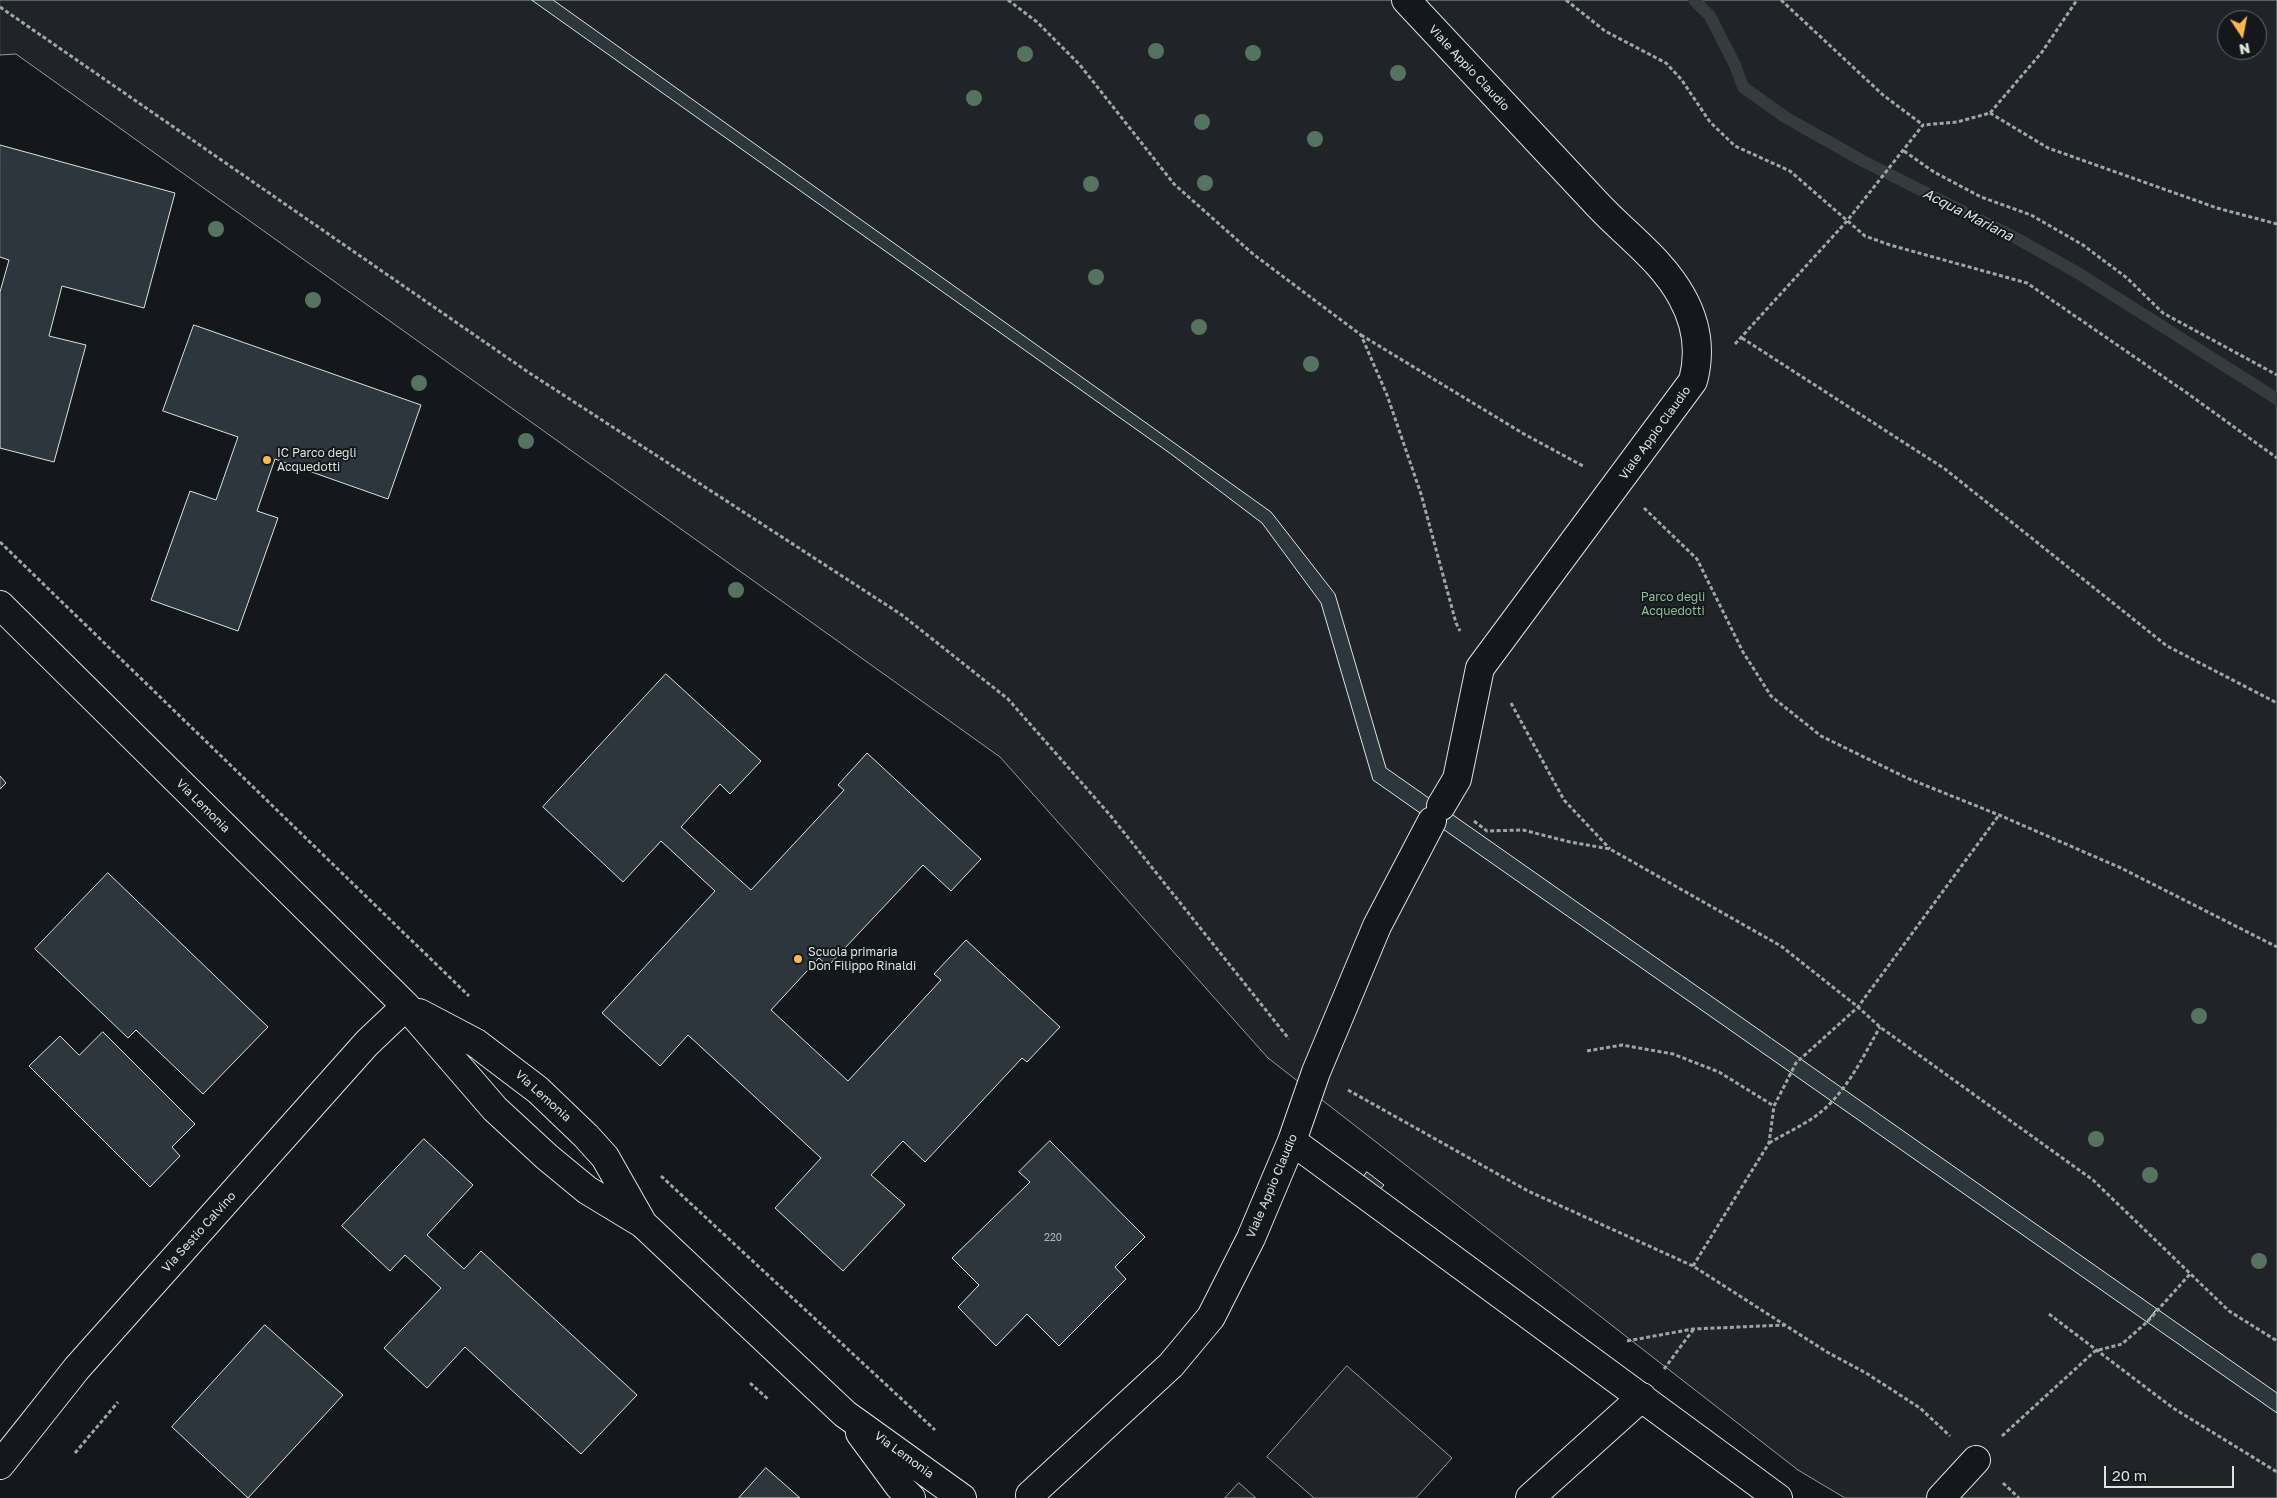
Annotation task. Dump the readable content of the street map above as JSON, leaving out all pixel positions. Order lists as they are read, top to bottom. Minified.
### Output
{"streets":{"street":["Viale Appio Claudio","Via Lemonia","Via Sestio Calvino"]},"crossings":[["Via Lemonia","Via Sestio Calvino"]],"water":["Acqua Mariana"],"parks":["Parco degli Acquedotti"],"places":["IC Parco degli Acquedotti","Scuola primaria Don Filippo Rinaldi"],"house_numbers":["220"],"scale_bar":"20 m","north":"bottom"}
